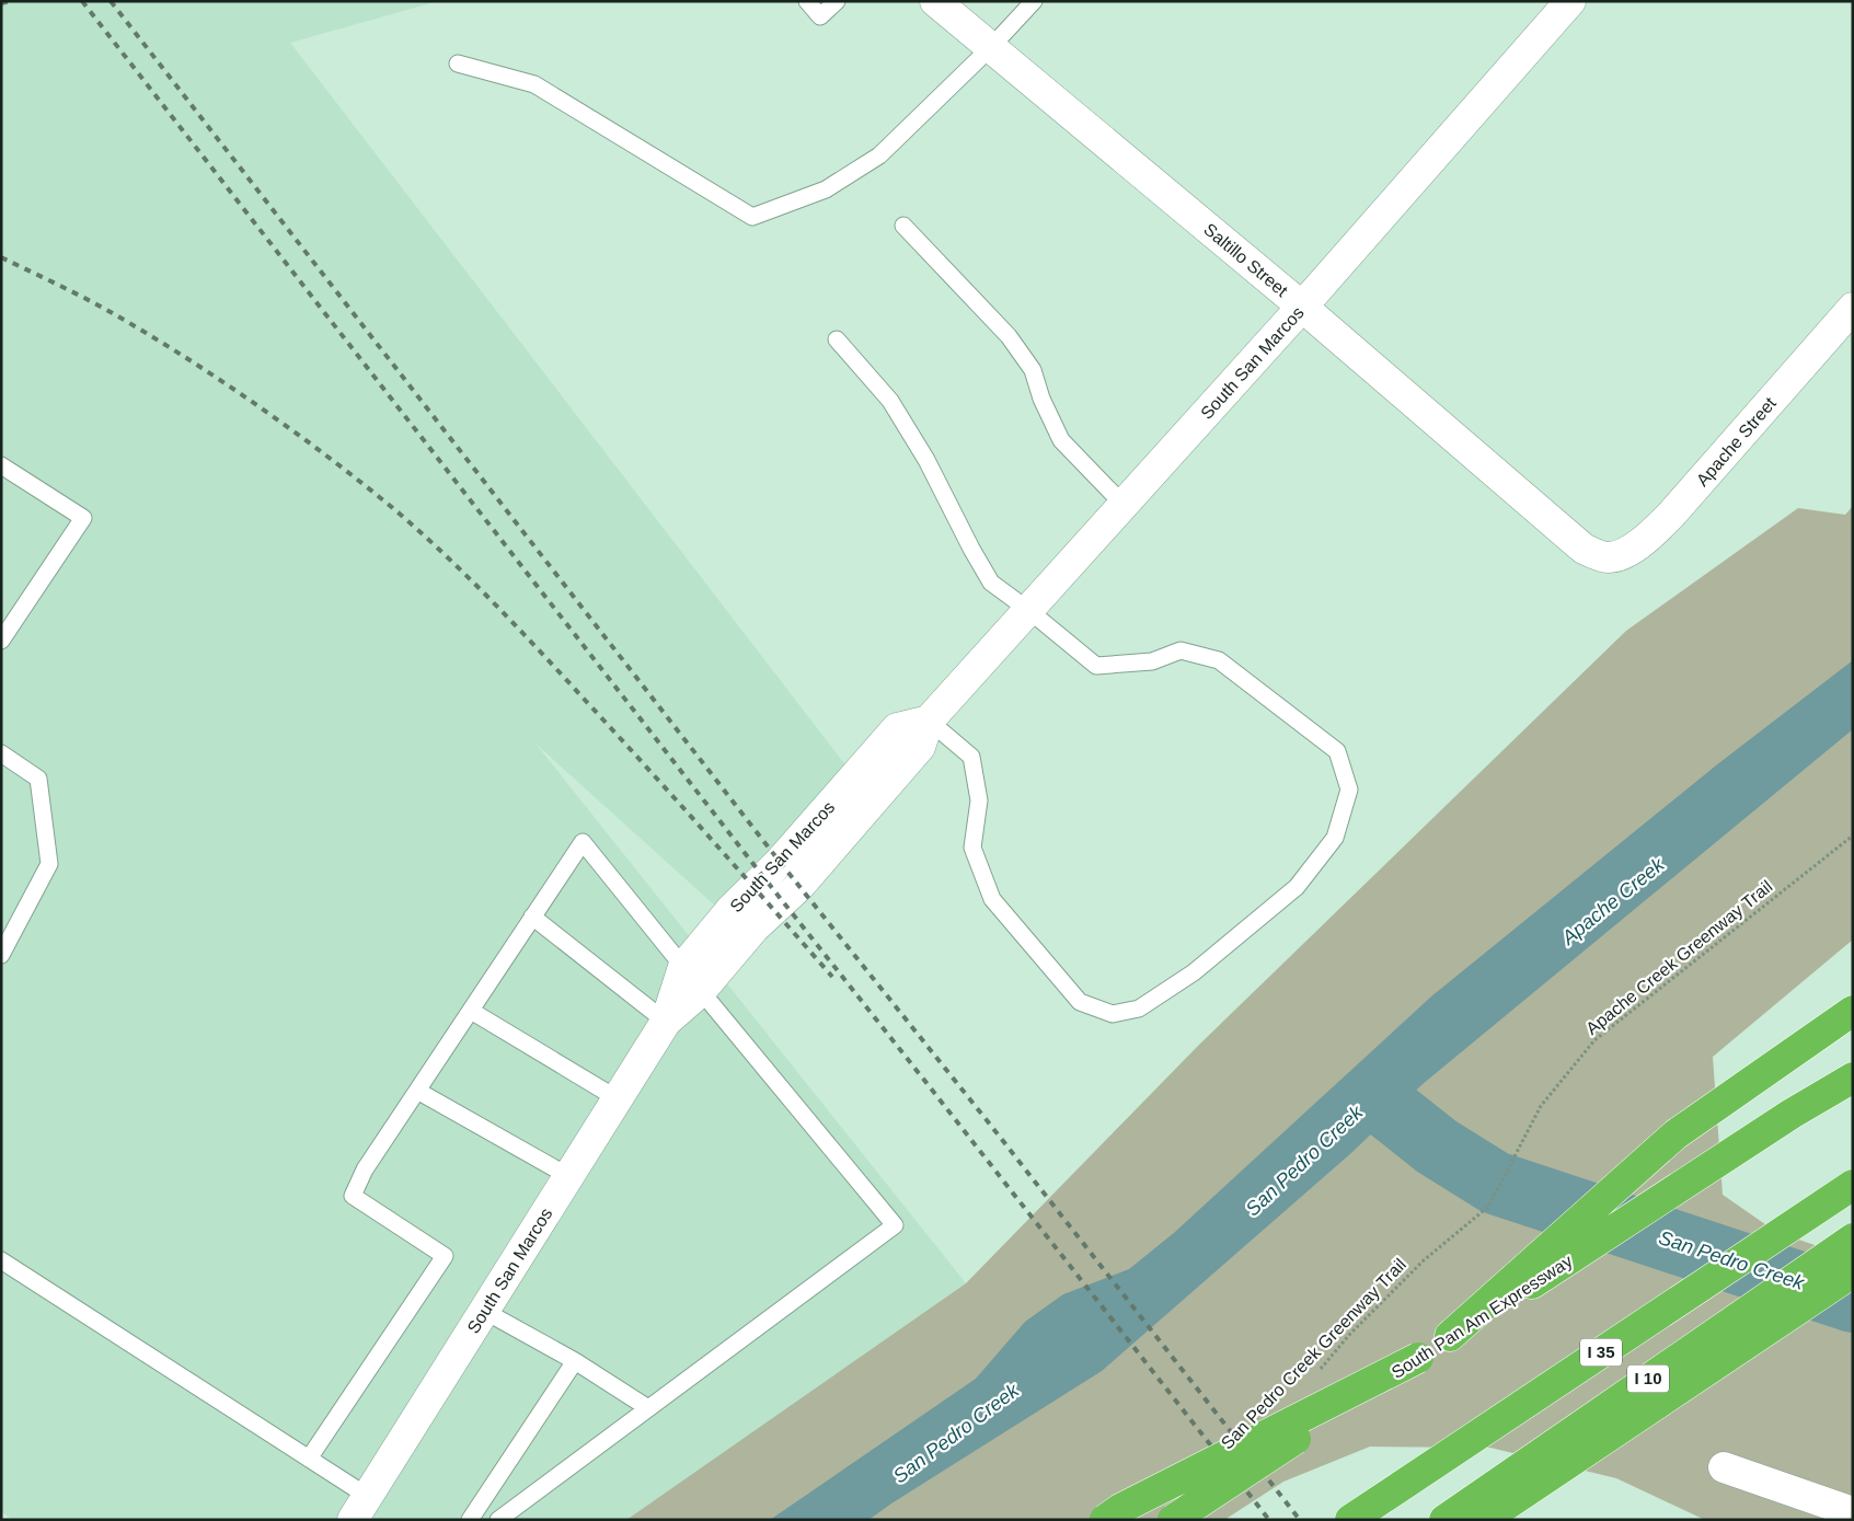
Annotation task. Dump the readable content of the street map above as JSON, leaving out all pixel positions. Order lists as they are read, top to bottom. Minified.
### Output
{"streets":{"highway":["South Pan Am Expressway","I 35","I 10"],"street":["Saltillo Street","South San Marcos","Apache Street"],"path":["Apache Creek Greenway Trail","San Pedro Creek Greenway Trail"]},"crossings":[["Saltillo Street","South San Marcos"],["Saltillo Street","Apache Street"],["Apache Creek Greenway Trail","San Pedro Creek Greenway Trail"]],"water":["Apache Creek","San Pedro Creek"]}
